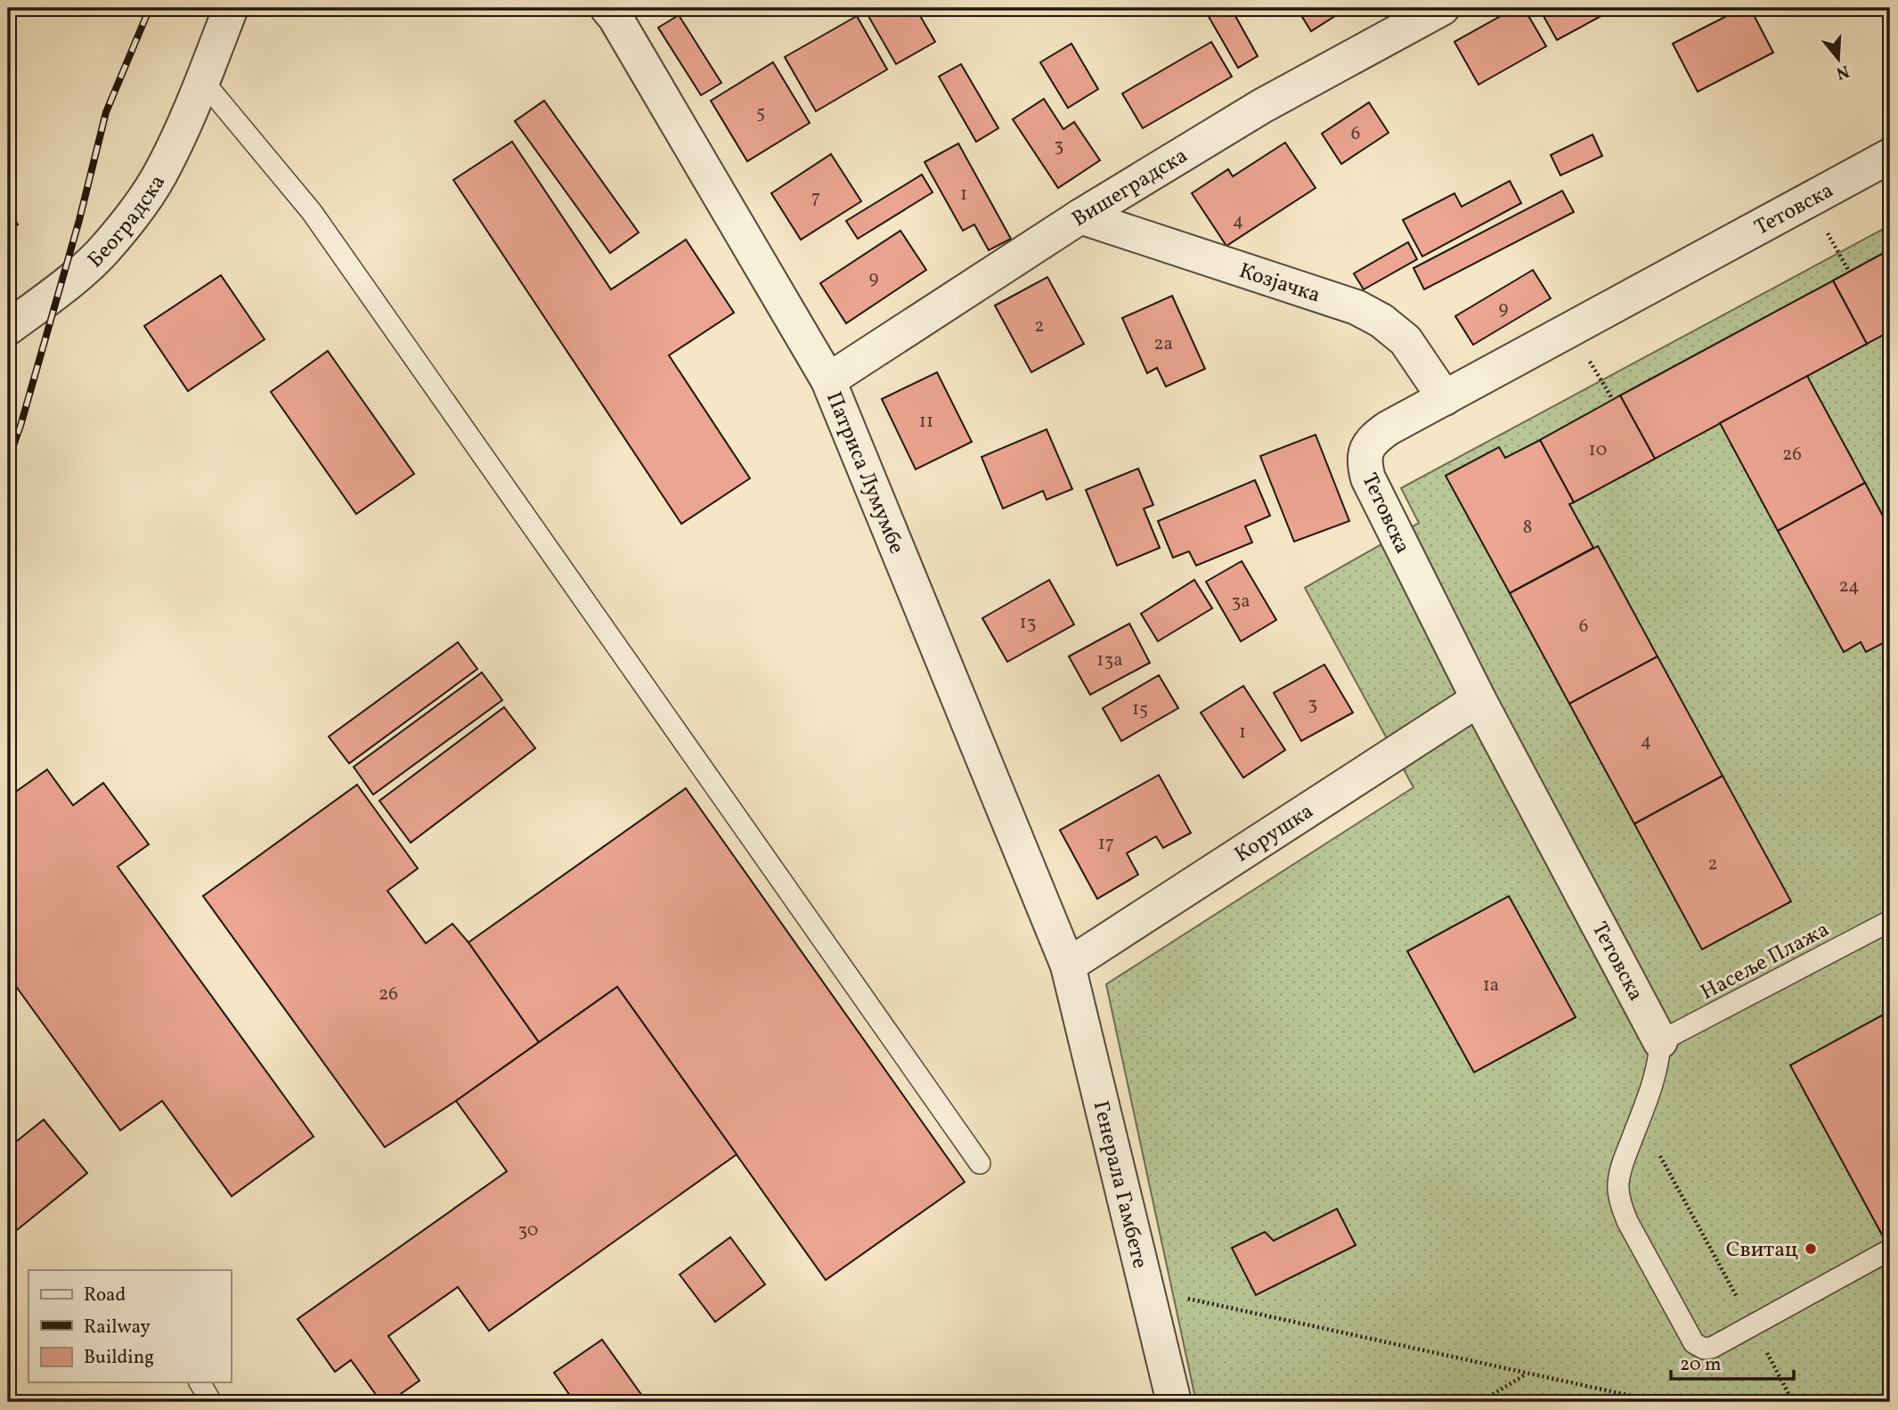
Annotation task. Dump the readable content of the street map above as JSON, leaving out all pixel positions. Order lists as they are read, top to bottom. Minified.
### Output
{"streets":{"street":["Вишеградска","Тетовска","Београдска","Козјачка","Патриса Лумумбе","Корушка","Генерала Гамбете"],"lane":["Насеље Плажа"]},"crossings":[["Вишеградска","Козјачка"],["Вишеградска","Патриса Лумумбе"],["Тетовска","Козјачка"],["Тетовска","Корушка"],["Тетовска","Насеље Плажа"],["Патриса Лумумбе","Корушка"],["Патриса Лумумбе","Генерала Гамбете"],["Корушка","Генерала Гамбете"]],"places":["Свитац"],"house_numbers":["5","6","3","1","7","4","9","9","2","2a","11","10","26","8","24","3a","13","6","13a","3","15","1","4","17","2","1a","26","30"],"legend":["Road","Railway","Building"],"scale_bar":"20 m","north":"bottom"}
